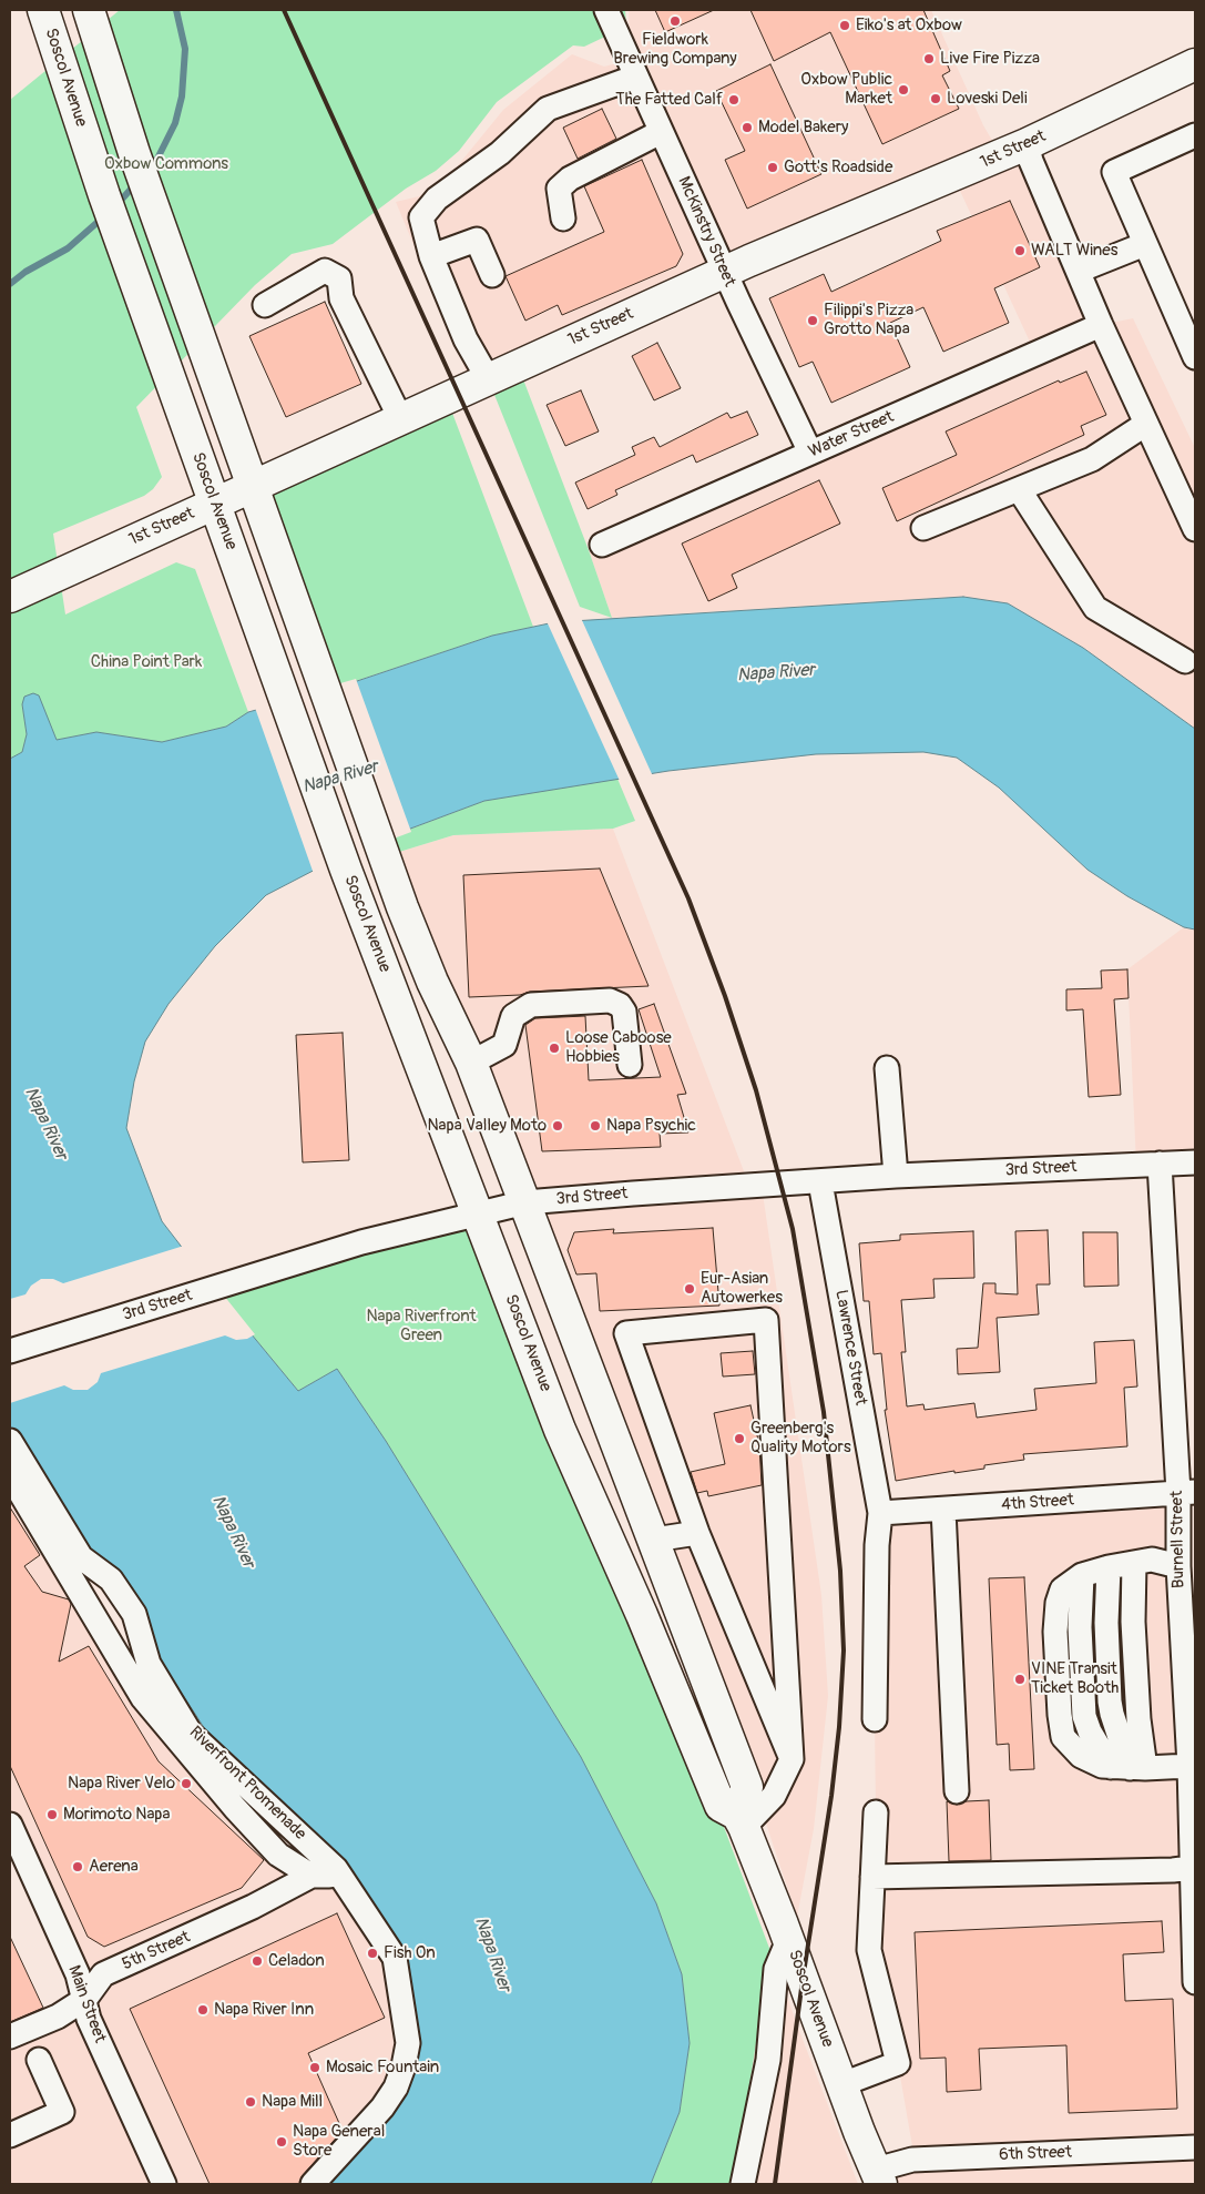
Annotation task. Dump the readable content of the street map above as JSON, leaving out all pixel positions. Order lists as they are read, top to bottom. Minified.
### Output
{"streets":{"main road":["Soscol Avenue","1st Street"],"street":["McKinstry Street","Water Street","3rd Street","Lawrence Street","4th Street","Burnell Street","Riverfront Promenade","5th Street","Main Street","6th Street"]},"crossings":[["Soscol Avenue","1st Street"],["Soscol Avenue","3rd Street"],["Soscol Avenue","6th Street"],["1st Street","McKinstry Street"],["McKinstry Street","Water Street"],["3rd Street","Lawrence Street"],["3rd Street","Burnell Street"],["Lawrence Street","4th Street"],["4th Street","Burnell Street"],["Riverfront Promenade","5th Street"],["5th Street","Main Street"]],"water":["Napa River"],"parks":["Oxbow Commons","China Point Park","Napa Riverfront Green"],"places":["Fieldwork Brewing Company","Eiko's at Oxbow","Live Fire Pizza","Oxbow Public Market","Loveski Deli","The Fatted Calf","Model Bakery","Gott's Roadside","WALT Wines","Filippi's Pizza Grotto Napa","Loose Caboose Hobbies","Napa Valley Moto","Napa Psychic","Eur-Asian Autowerkes","Greenberg's Quality Motors","VINE Transit Ticket Booth","Napa River Velo","Morimoto Napa","Aerena","Fish On","Celadon","Napa River Inn","Mosaic Fountain","Napa Mill","Napa General Store"]}
